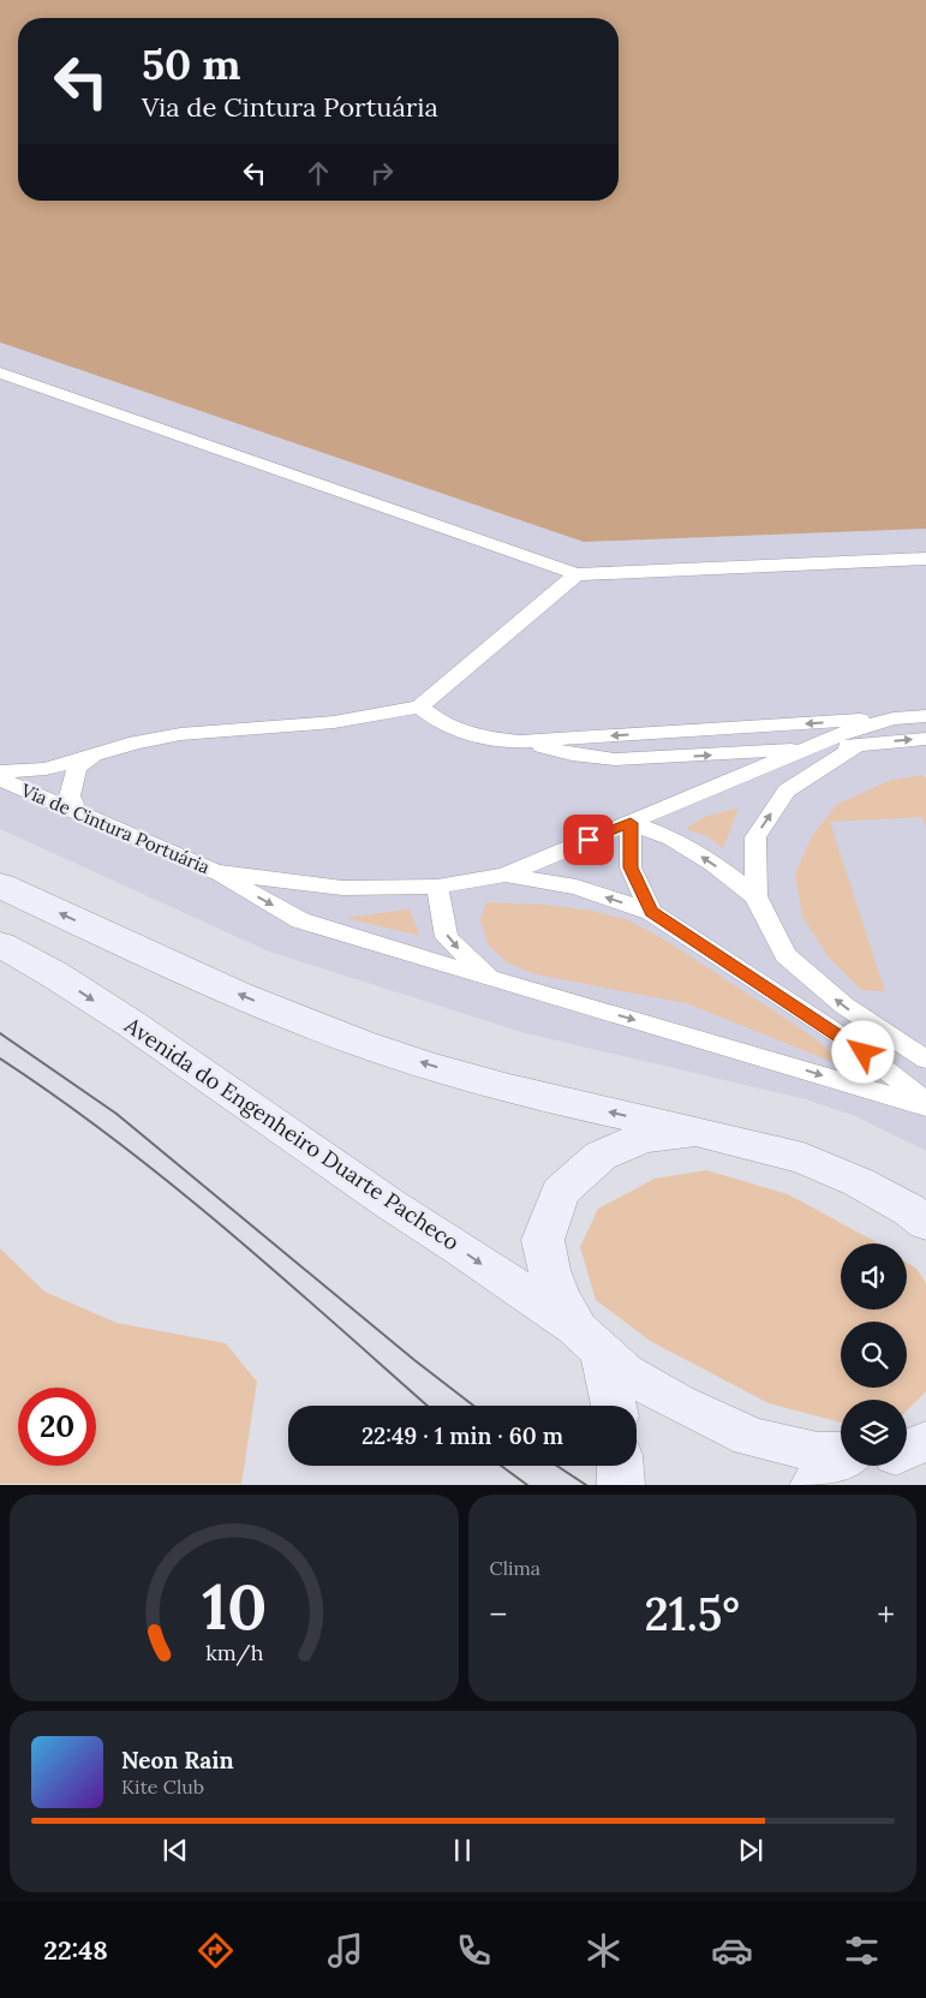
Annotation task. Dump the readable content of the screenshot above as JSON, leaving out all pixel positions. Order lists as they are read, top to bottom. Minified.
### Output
{"streets":{"main road":["Avenida do Engenheiro Duarte Pacheco"],"lane":["Via de Cintura Portuária"]},"page":{"turn":["50 m","Via de Cintura Portuária"],"limit":"20","trip":"22:49 · 1 min · 60 m","tile":"Clima","heat":["−","21.5°","+"],"song":["Neon Rain","Kite Club"],"tabs":"22:48","gauge":["10","km/h"]}}
